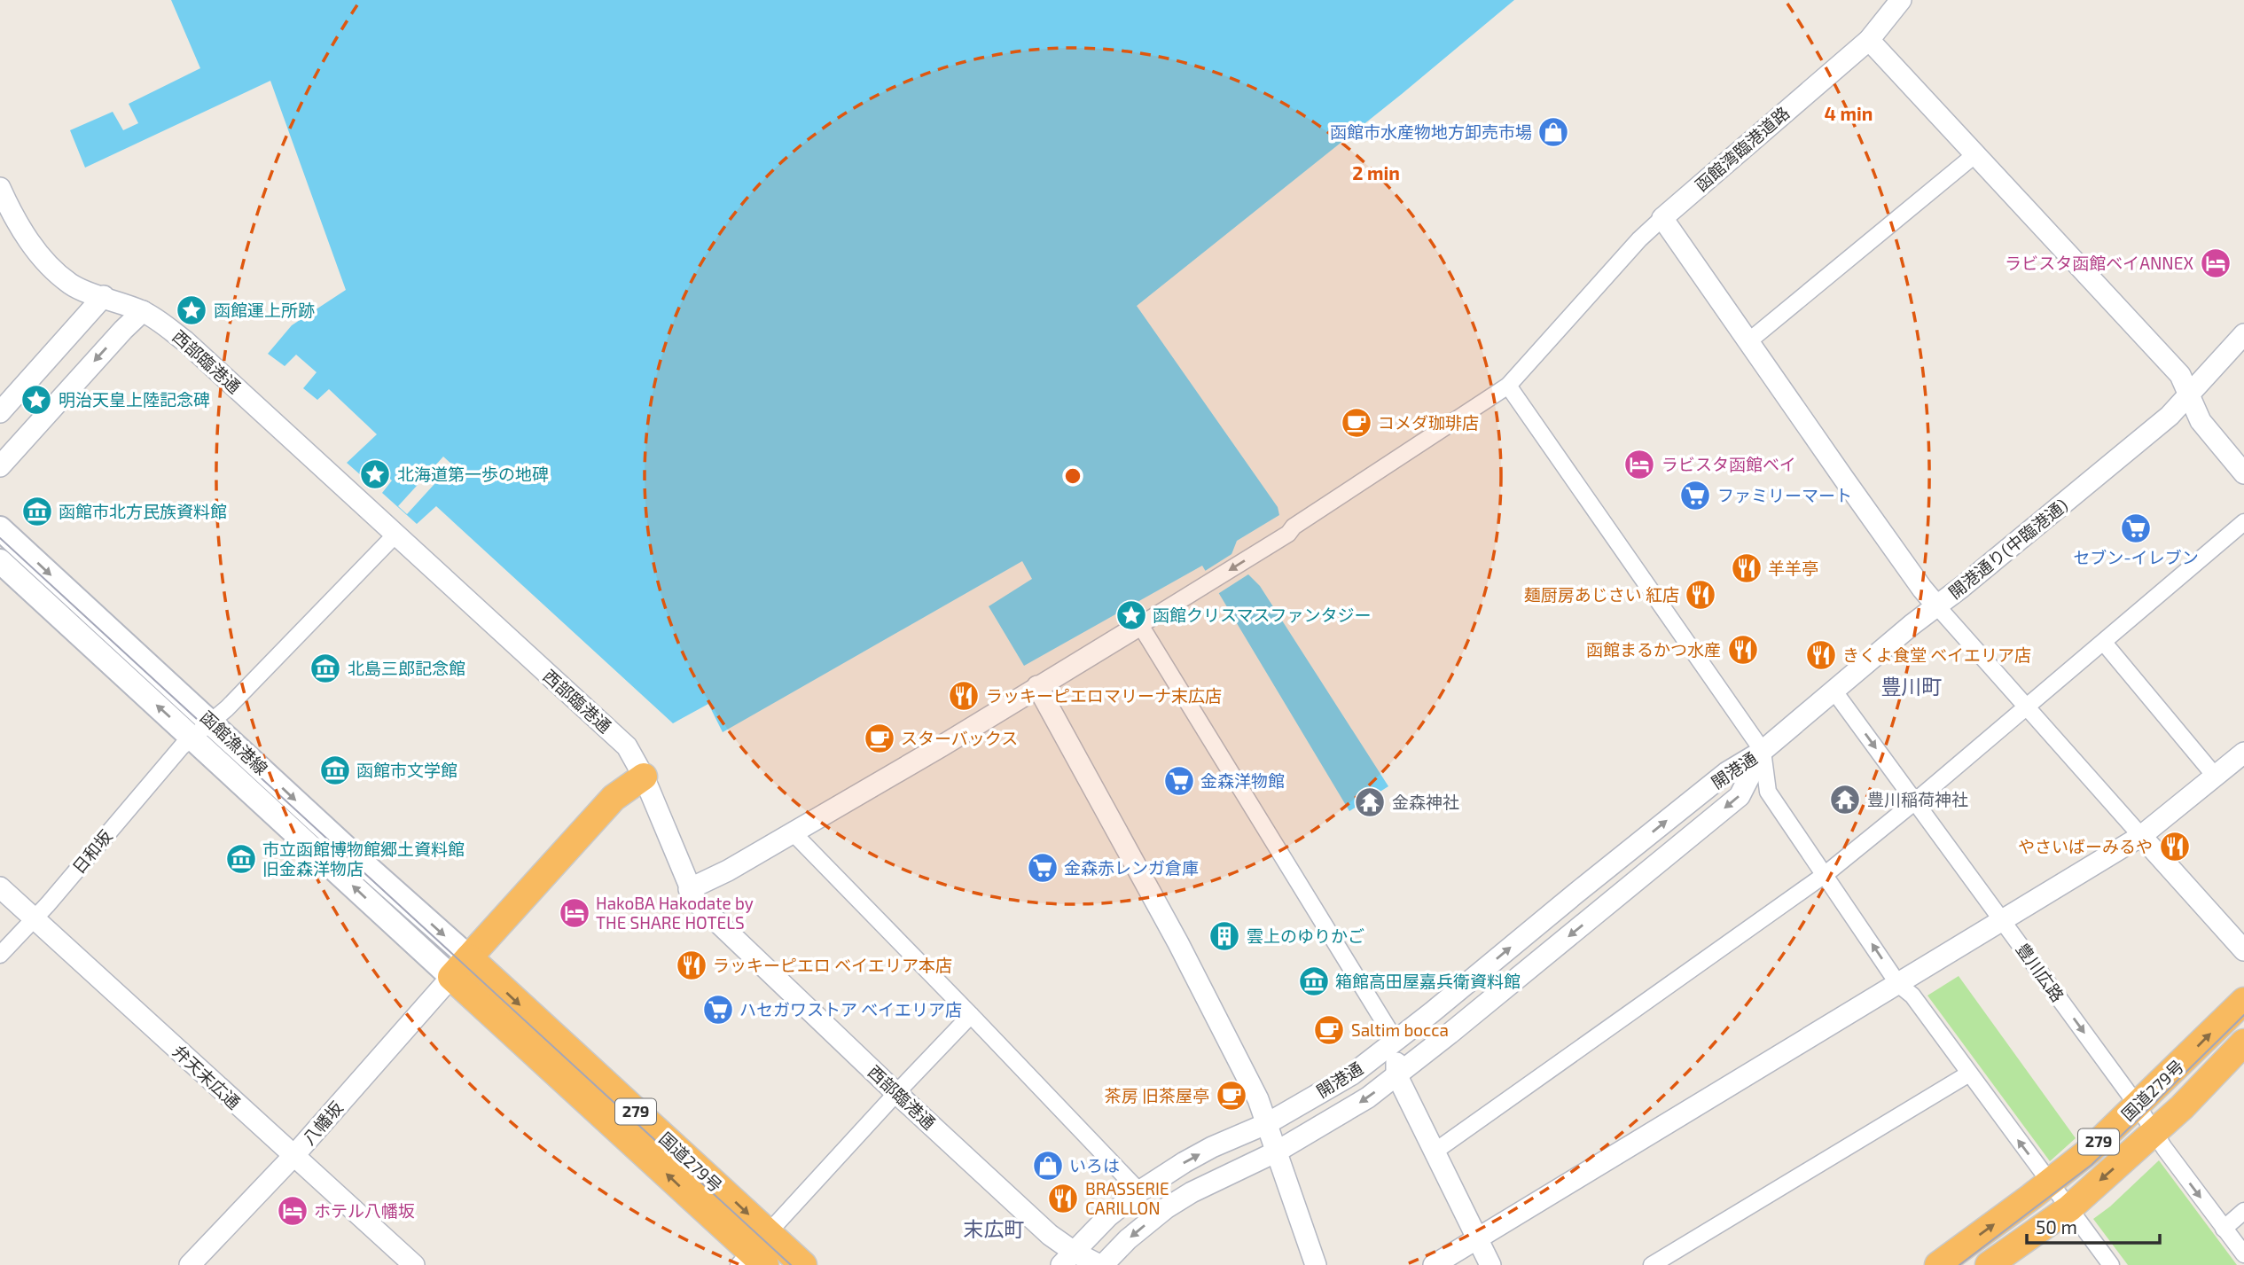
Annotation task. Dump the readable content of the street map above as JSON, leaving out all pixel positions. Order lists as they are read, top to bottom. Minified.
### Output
{"streets":{"highway":["国道279号","279"],"main road":["函館漁港線"],"street":["函館湾臨港道路","西部臨港通","開港通り(中臨港通)","開港通","日和坂","豊川広路","弁天末広通","八幡坂"]},"crossings":[["西部臨港通","開港通"],["西部臨港通","日和坂"],["開港通り(中臨港通)","開港通"],["開港通り(中臨港通)","豊川広路"],["函館漁港線","日和坂"],["函館漁港線","国道279号"],["函館漁港線","八幡坂"],["日和坂","弁天末広通"],["豊川広路","国道279号"],["弁天末広通","八幡坂"],["国道279号","八幡坂"]],"districts":["豊川町","末広町"],"places":{"shop":["函館市水産物地方卸売市場","いろは"],"hotel":["ラビスタ函館ベイANNEX","ラビスタ函館ベイ","HakoBA Hakodate by THE SHARE HOTELS","ホテル八幡坂"],"place":["函館運上所跡","明治天皇上陸記念碑","北海道第一歩の地碑","函館クリスマスファンタジー"],"cafe":["コメダ珈琲店","スターバックス","Saltim bocca","茶房 旧茶屋亭"],"supermarket":["ファミリーマート","セブン-イレブン","金森洋物館","金森赤レンガ倉庫","ハセガワストア べイエリア店"],"museum":["函館市北方民族資料館","北島三郎記念館","函館市文学館","市立函館博物館郷土資料館 旧金森洋物店","箱館高田屋嘉兵衛資料館"],"restaurant":["羊羊亭","麺厨房あじさい 紅店","函館まるかつ水産","きくよ食堂 ベイエリア店","ラッキーピエロマリーナ末広店","やさいばーみるや","ラッキーピエロ ベイエリア本店","BRASSERIE CARILLON"],"temple":["豊川稲荷神社","金森神社"],"building":["雲上のゆりかご"]},"scale_bar":"50 m","rings":["4 min","2 min"]}
